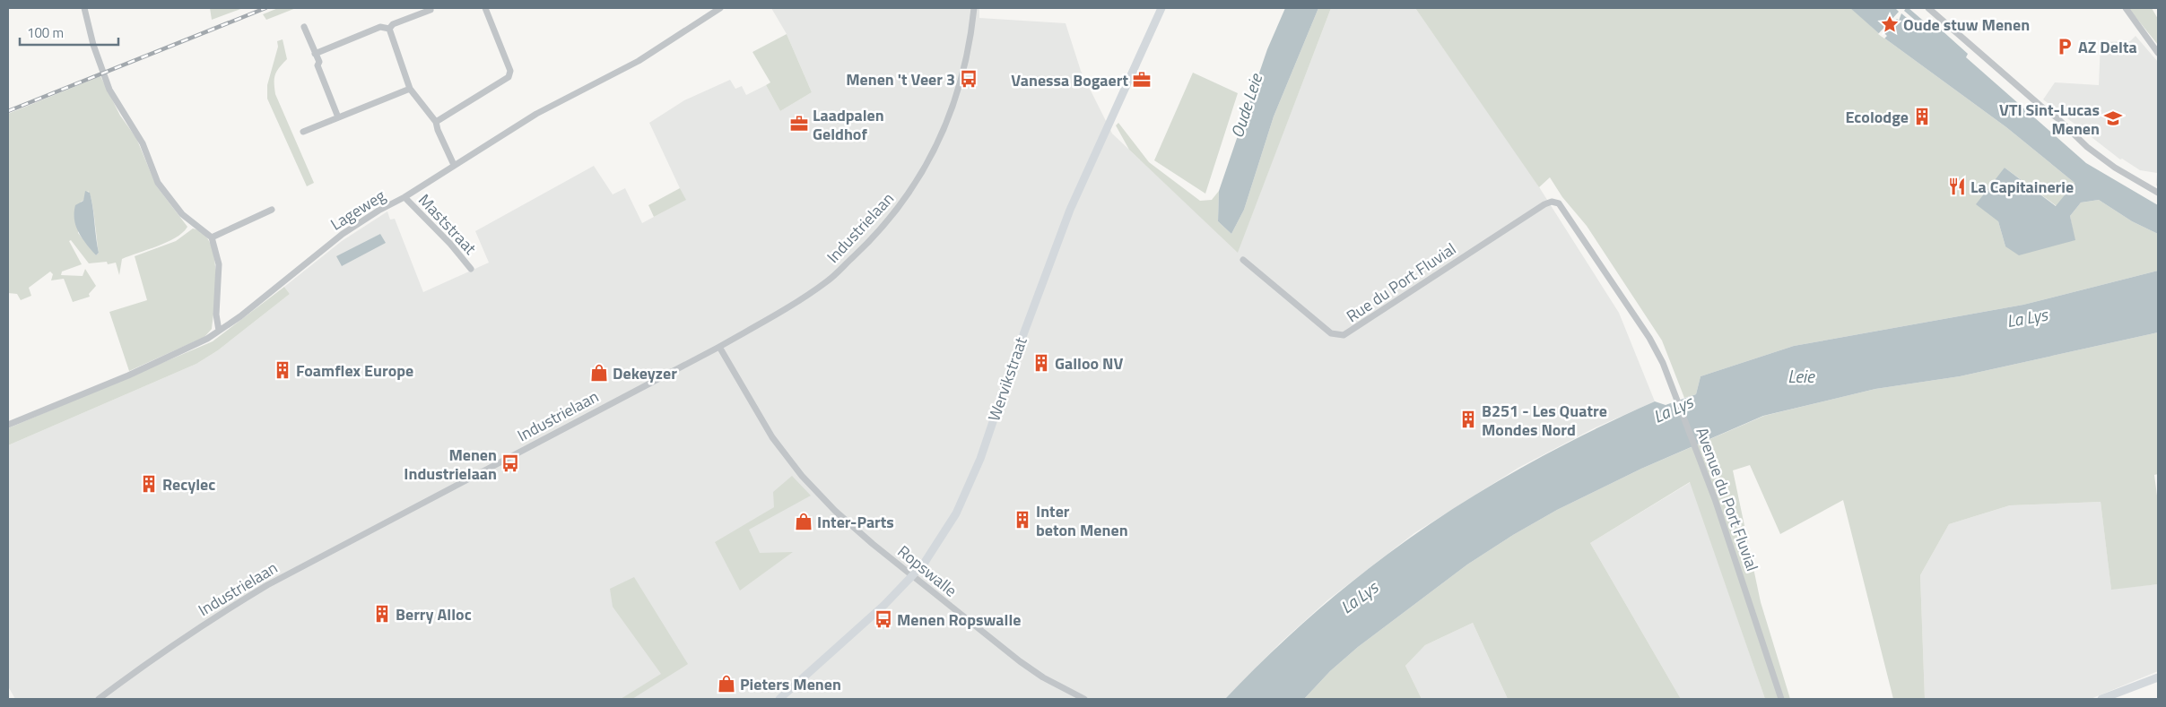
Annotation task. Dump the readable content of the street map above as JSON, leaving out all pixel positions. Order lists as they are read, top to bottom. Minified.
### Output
{"streets":{"street":["Lageweg","Maststraat","Industrielaan","Rue du Port Fluvial","Wervikstraat","Avenue du Port Fluvial","Ropswalle"]},"crossings":[["Lageweg","Maststraat"],["Industrielaan","Ropswalle"],["Rue du Port Fluvial","Avenue du Port Fluvial"],["Wervikstraat","Ropswalle"]],"water":["Oude Leie","La Lys","Leie"],"places":{"place":["Oude stuw Menen"],"parking":["AZ Delta"],"bus stop":["Menen 't Veer 3","Menen Industrielaan","Menen Ropswalle"],"office":["Vanessa Bogaert","Laadpalen Geldhof"],"building":["Ecolodge","Galloo NV","Foamflex Europe","B251 - Les Quatre Mondes Nord","Recylec","Inter beton Menen","Berry Alloc"],"school or university":["VTI Sint-Lucas Menen"],"restaurant":["La Capitainerie"],"shop":["Dekeyzer","Inter-Parts","Pieters Menen"]},"scale_bar":"100 m"}
